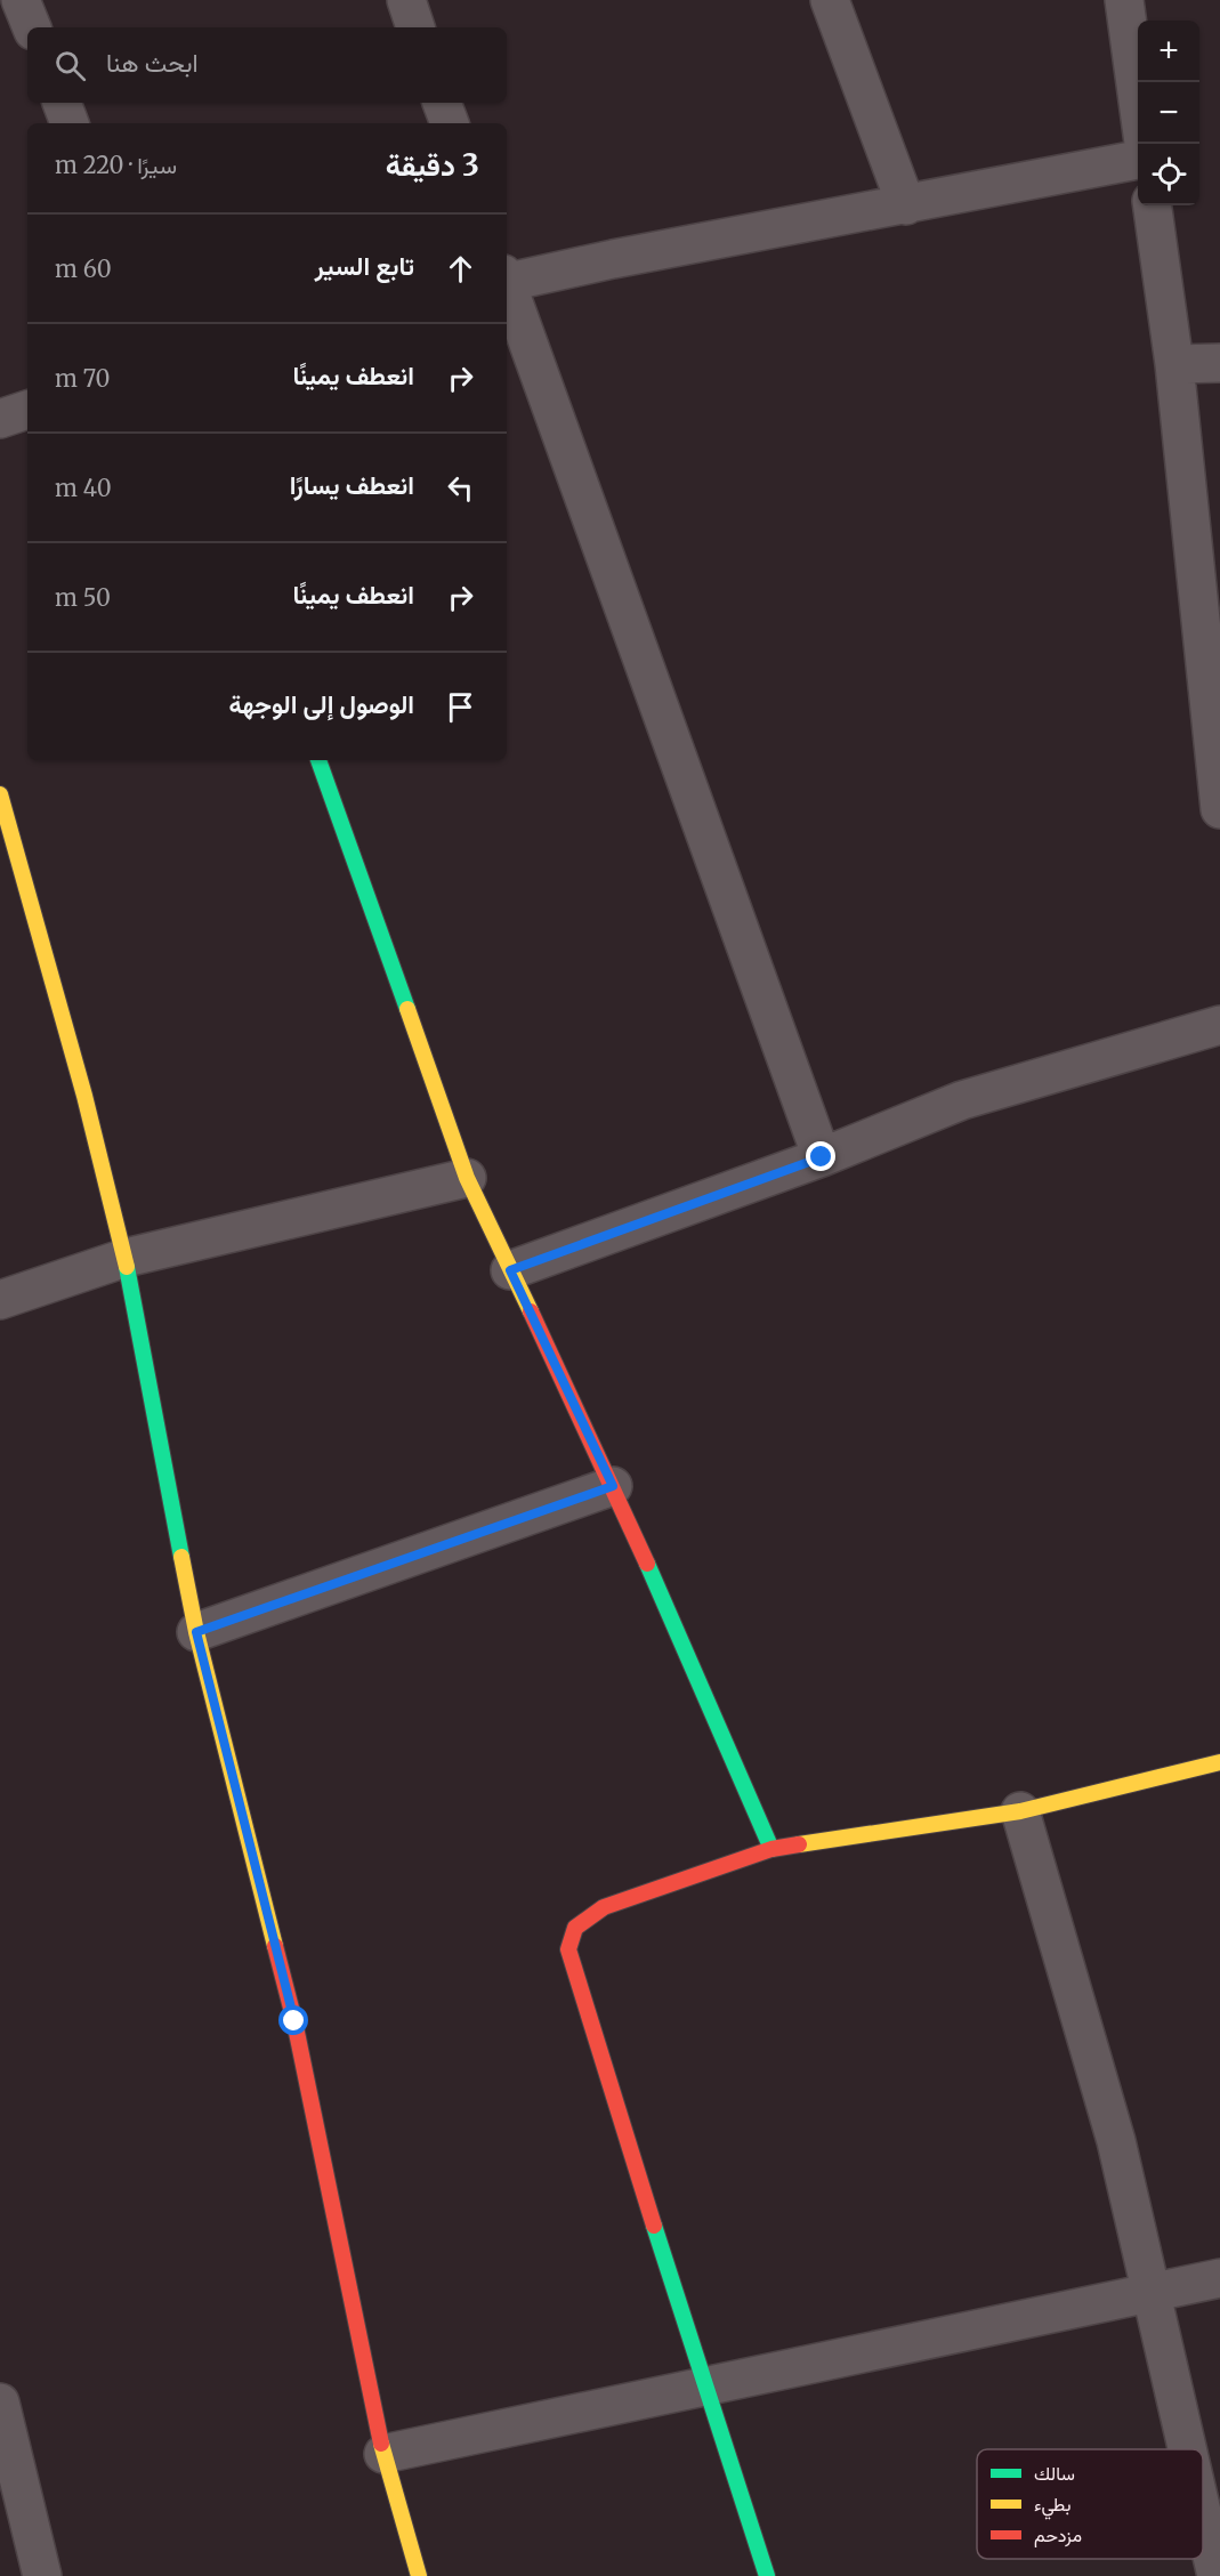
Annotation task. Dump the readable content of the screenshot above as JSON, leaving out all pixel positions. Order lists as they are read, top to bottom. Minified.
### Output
{"legend":["سالك","بطيء","مزدحم"],"page":{"map_buttons":["+","−"],"search":"ابحث هنا","heading":["3 دقيقة","سيرًا · 220 m"],"list":[["تابع السير","60 m"],["انعطف يمينًا","70 m"],["انعطف يسارًا","40 m"],["انعطف يمينًا","50 m"],"الوصول إلى الوجهة"]}}
